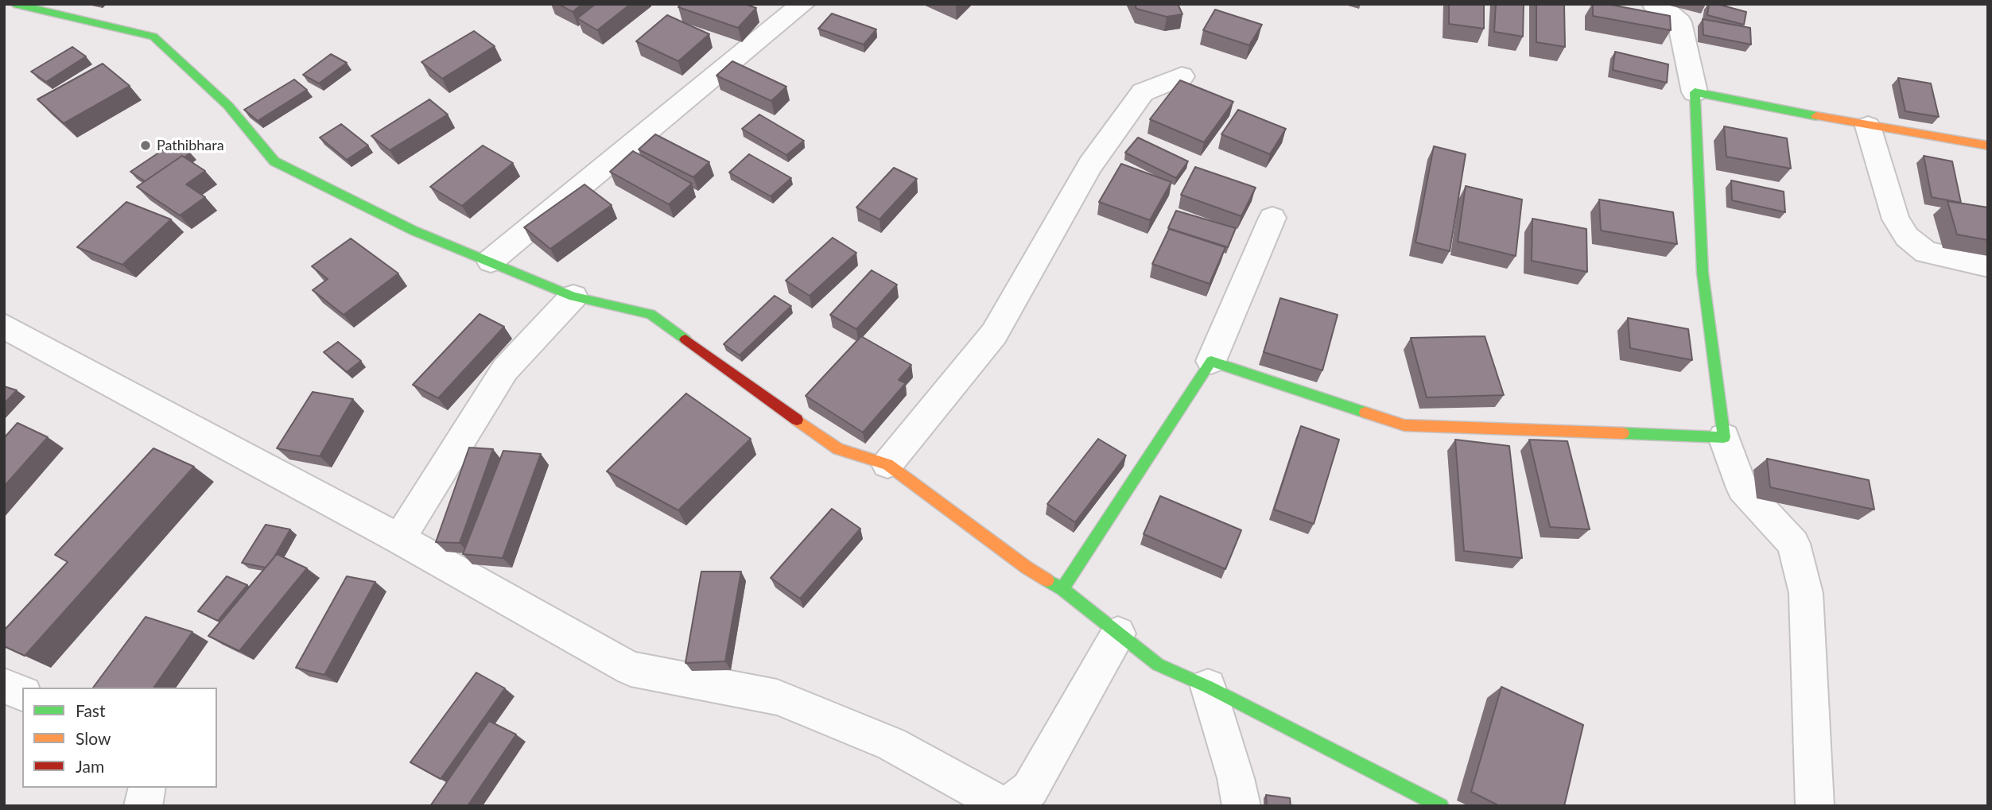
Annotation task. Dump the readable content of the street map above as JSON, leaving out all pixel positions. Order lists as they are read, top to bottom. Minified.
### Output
{"places":["Pathibhara"],"legend":["Fast","Slow","Jam"]}
